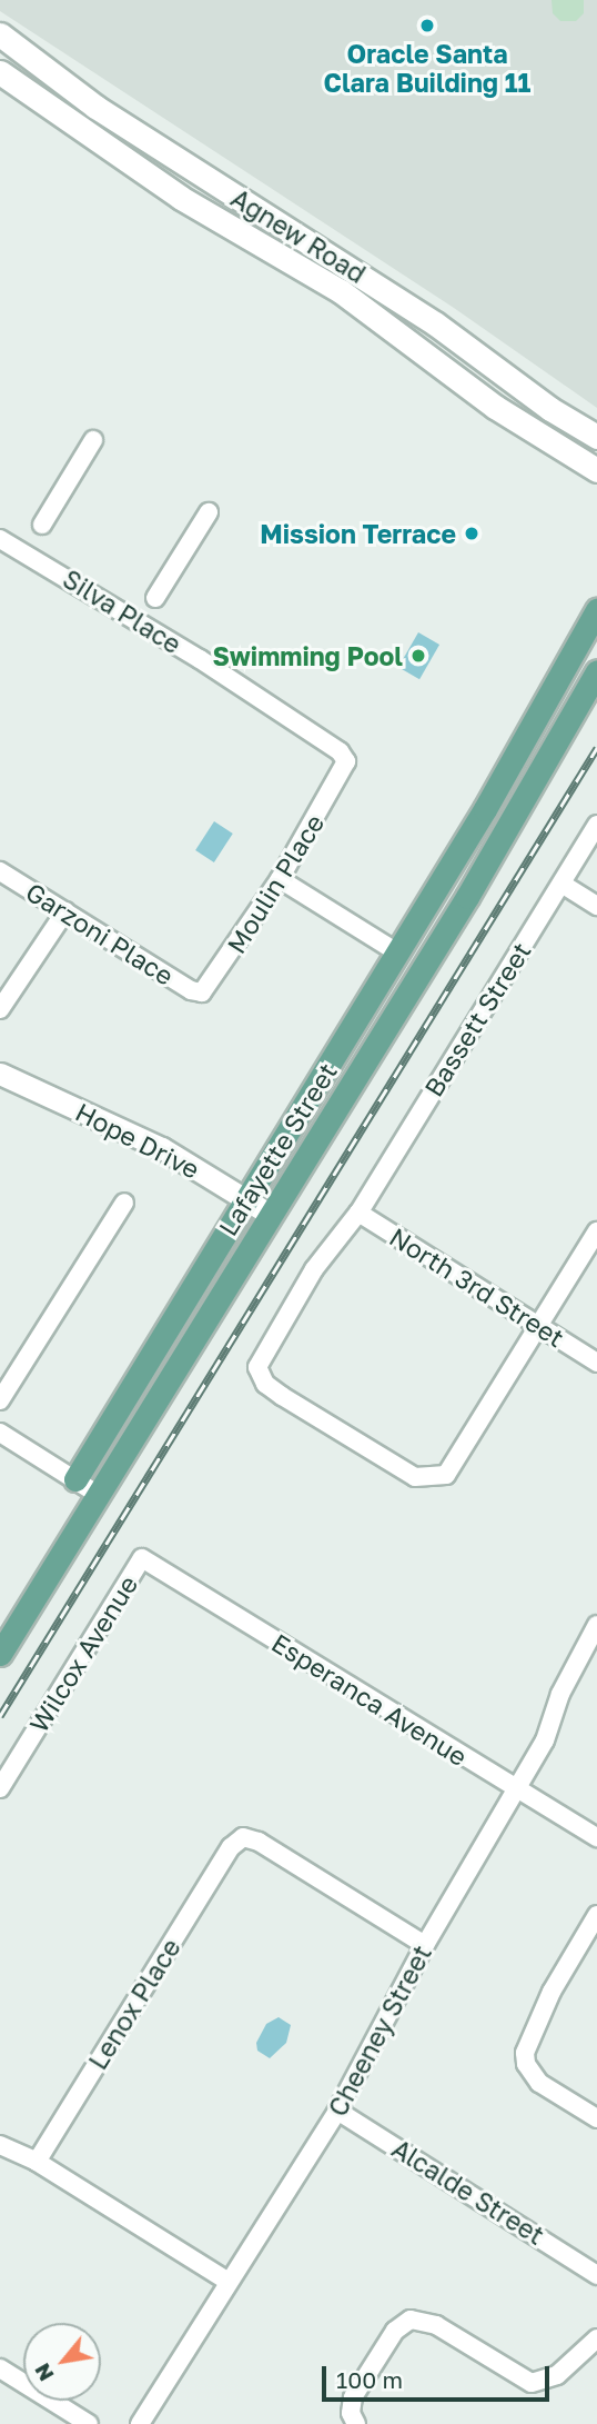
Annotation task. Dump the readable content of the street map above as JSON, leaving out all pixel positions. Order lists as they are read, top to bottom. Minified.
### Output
{"streets":{"main road":["Agnew Road","Lafayette Street"],"street":["Silva Place","Moulin Place","Garzoni Place","Bassett Street","Hope Drive","North 3rd Street","Wilcox Avenue","Esperanca Avenue","Lenox Place","Cheeney Street","Alcalde Street"]},"crossings":[["Silva Place","Moulin Place"],["Moulin Place","Garzoni Place"],["Bassett Street","North 3rd Street"],["Hope Drive","Lafayette Street"],["Wilcox Avenue","Esperanca Avenue"],["Esperanca Avenue","Cheeney Street"],["Lenox Place","Cheeney Street"],["Cheeney Street","Alcalde Street"]],"places":["Oracle Santa Clara Building 11","Mission Terrace","Swimming Pool"],"scale_bar":"100 m","north":"bottom left"}
